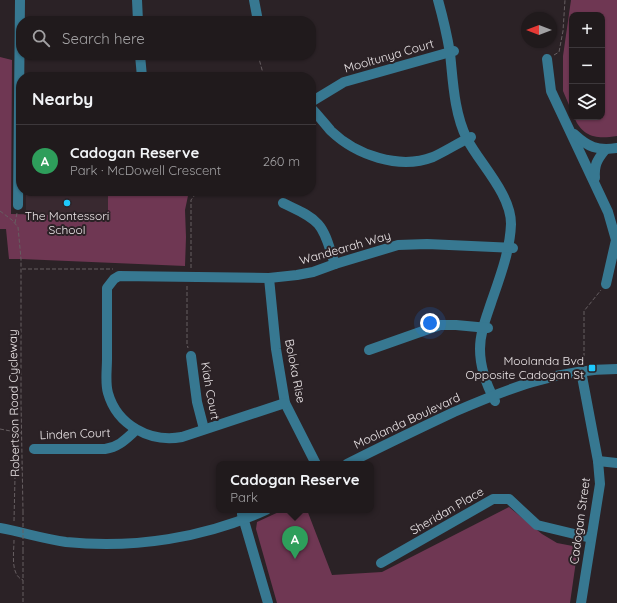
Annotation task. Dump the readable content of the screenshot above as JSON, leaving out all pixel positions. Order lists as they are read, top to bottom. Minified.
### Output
{"streets":{"street":["Mooltunya Court","Wandearah Way","Boloka Rise","Kiah Court","Moolanda Boulevard","Linden Court","Sheridan Place","Cadogan Street"],"path":["Robertson Road Cycleway"]},"crossings":[["Wandearah Way","Boloka Rise"],["Wandearah Way","Kiah Court"],["Wandearah Way","Linden Court"],["Moolanda Boulevard","Cadogan Street"],["Sheridan Place","Cadogan Street"]],"places":{"other":["The Montessori School"],"transit":["Moolanda Bvd Opposite Cadogan St"]},"north":"left","page":{"map_buttons":["+","−"],"search":"Search here","heading":"Nearby","list":[{"mark":"A","name":"Cadogan Reserve","note":"Park · McDowell Crescent","value":"260 m"}],"popup":["Cadogan Reserve","Park"],"pins":"A"}}
